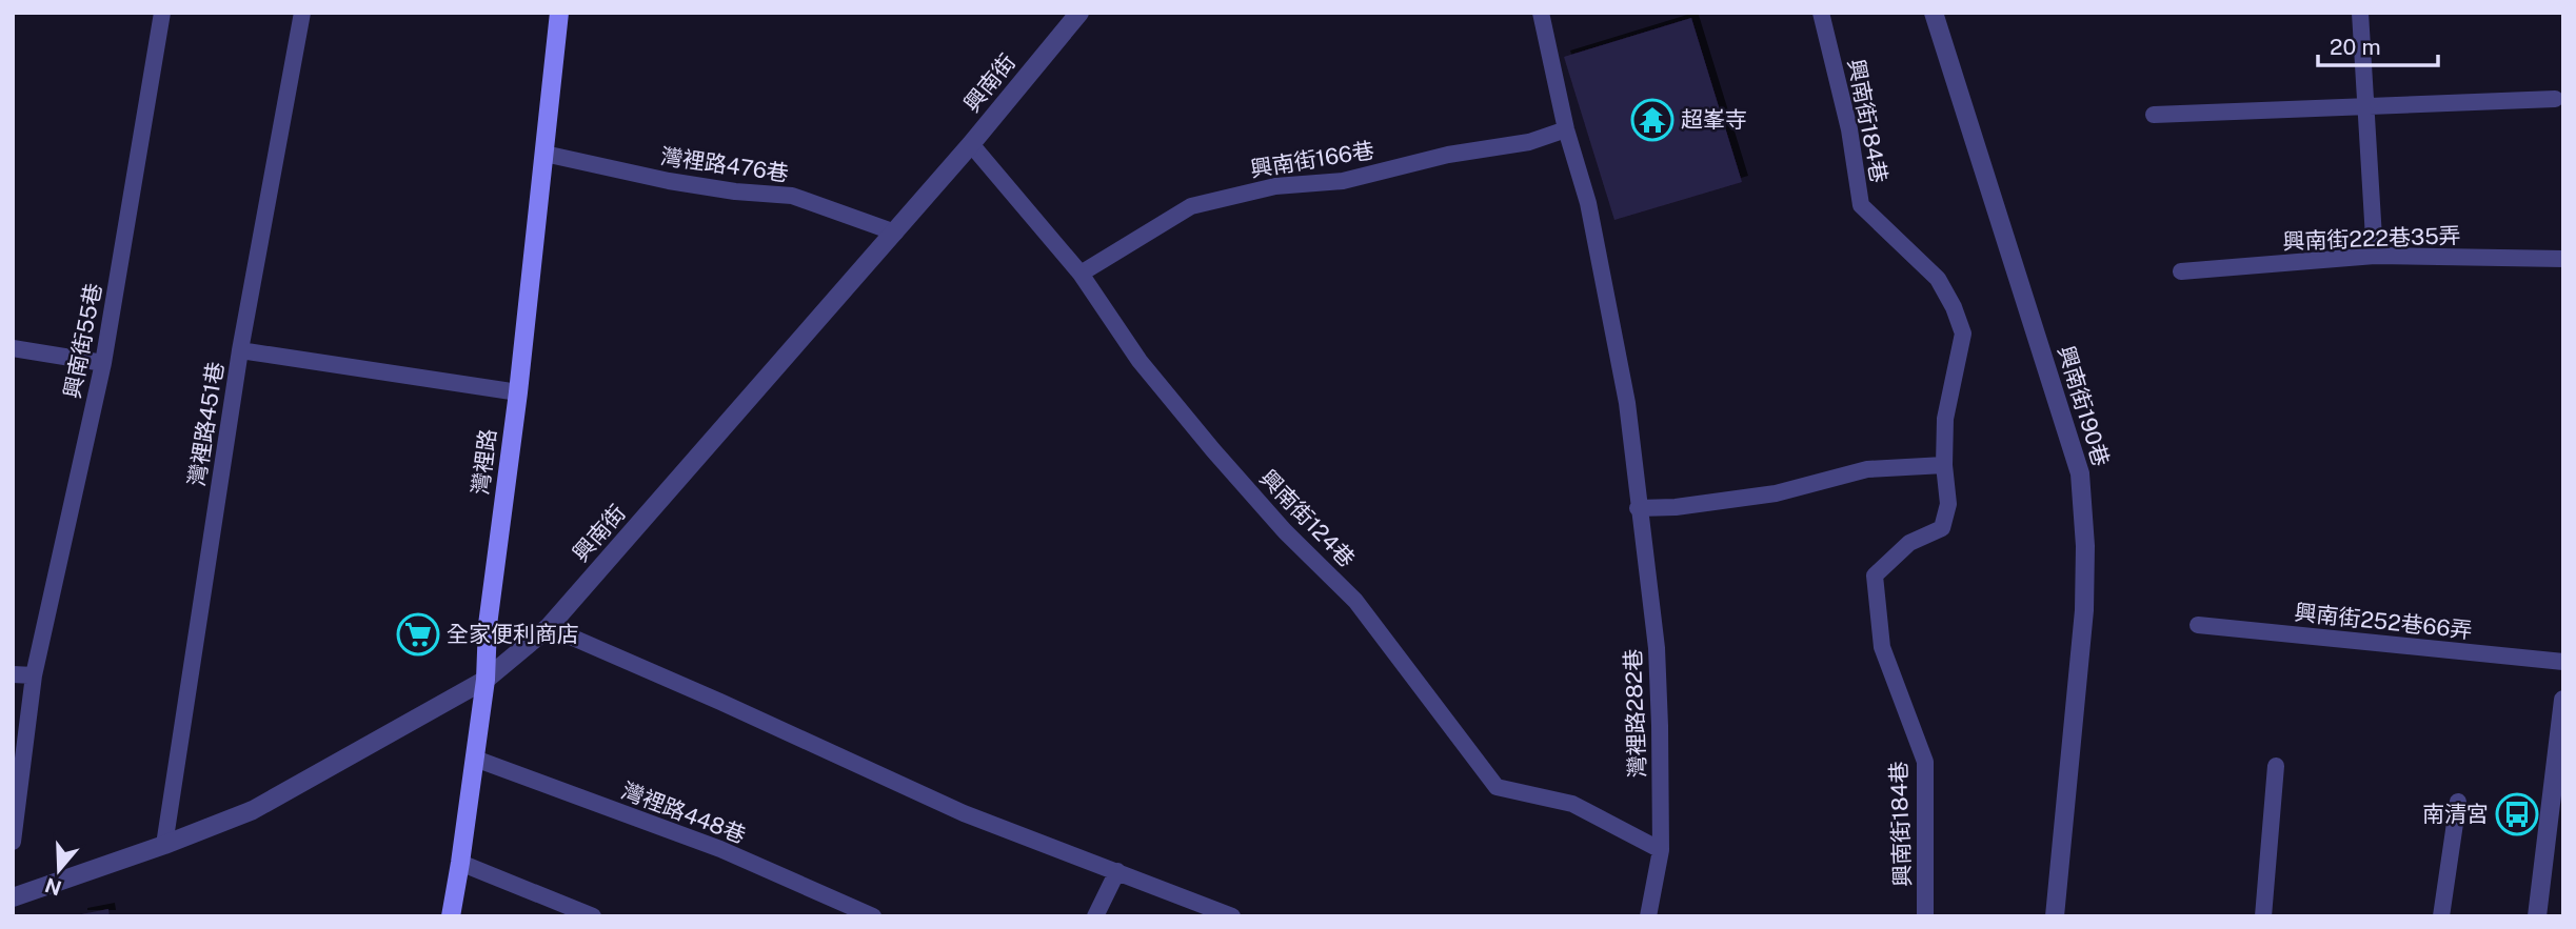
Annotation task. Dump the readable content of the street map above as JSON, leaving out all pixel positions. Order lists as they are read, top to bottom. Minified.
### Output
{"streets":{"street":["興南街","興南街190巷","灣裡路"],"lane":["興南街184巷","興南街166巷","灣裡路476巷","興南街222巷35弄","興南街55巷","灣裡路451巷","興南街124巷","興南街252巷66弄","灣裡路282巷","灣裡路448巷"]},"crossings":[["興南街","灣裡路476巷"],["興南街","灣裡路451巷"],["興南街","灣裡路"],["興南街","興南街124巷"],["興南街166巷","興南街124巷"],["灣裡路476巷","灣裡路"],["灣裡路","灣裡路448巷"],["興南街124巷","灣裡路282巷"]],"places":{"temple":["超峯寺"],"supermarket":["全家便利商店"],"bus stop":["南清宮"]},"scale_bar":"20 m","north":"bottom"}
